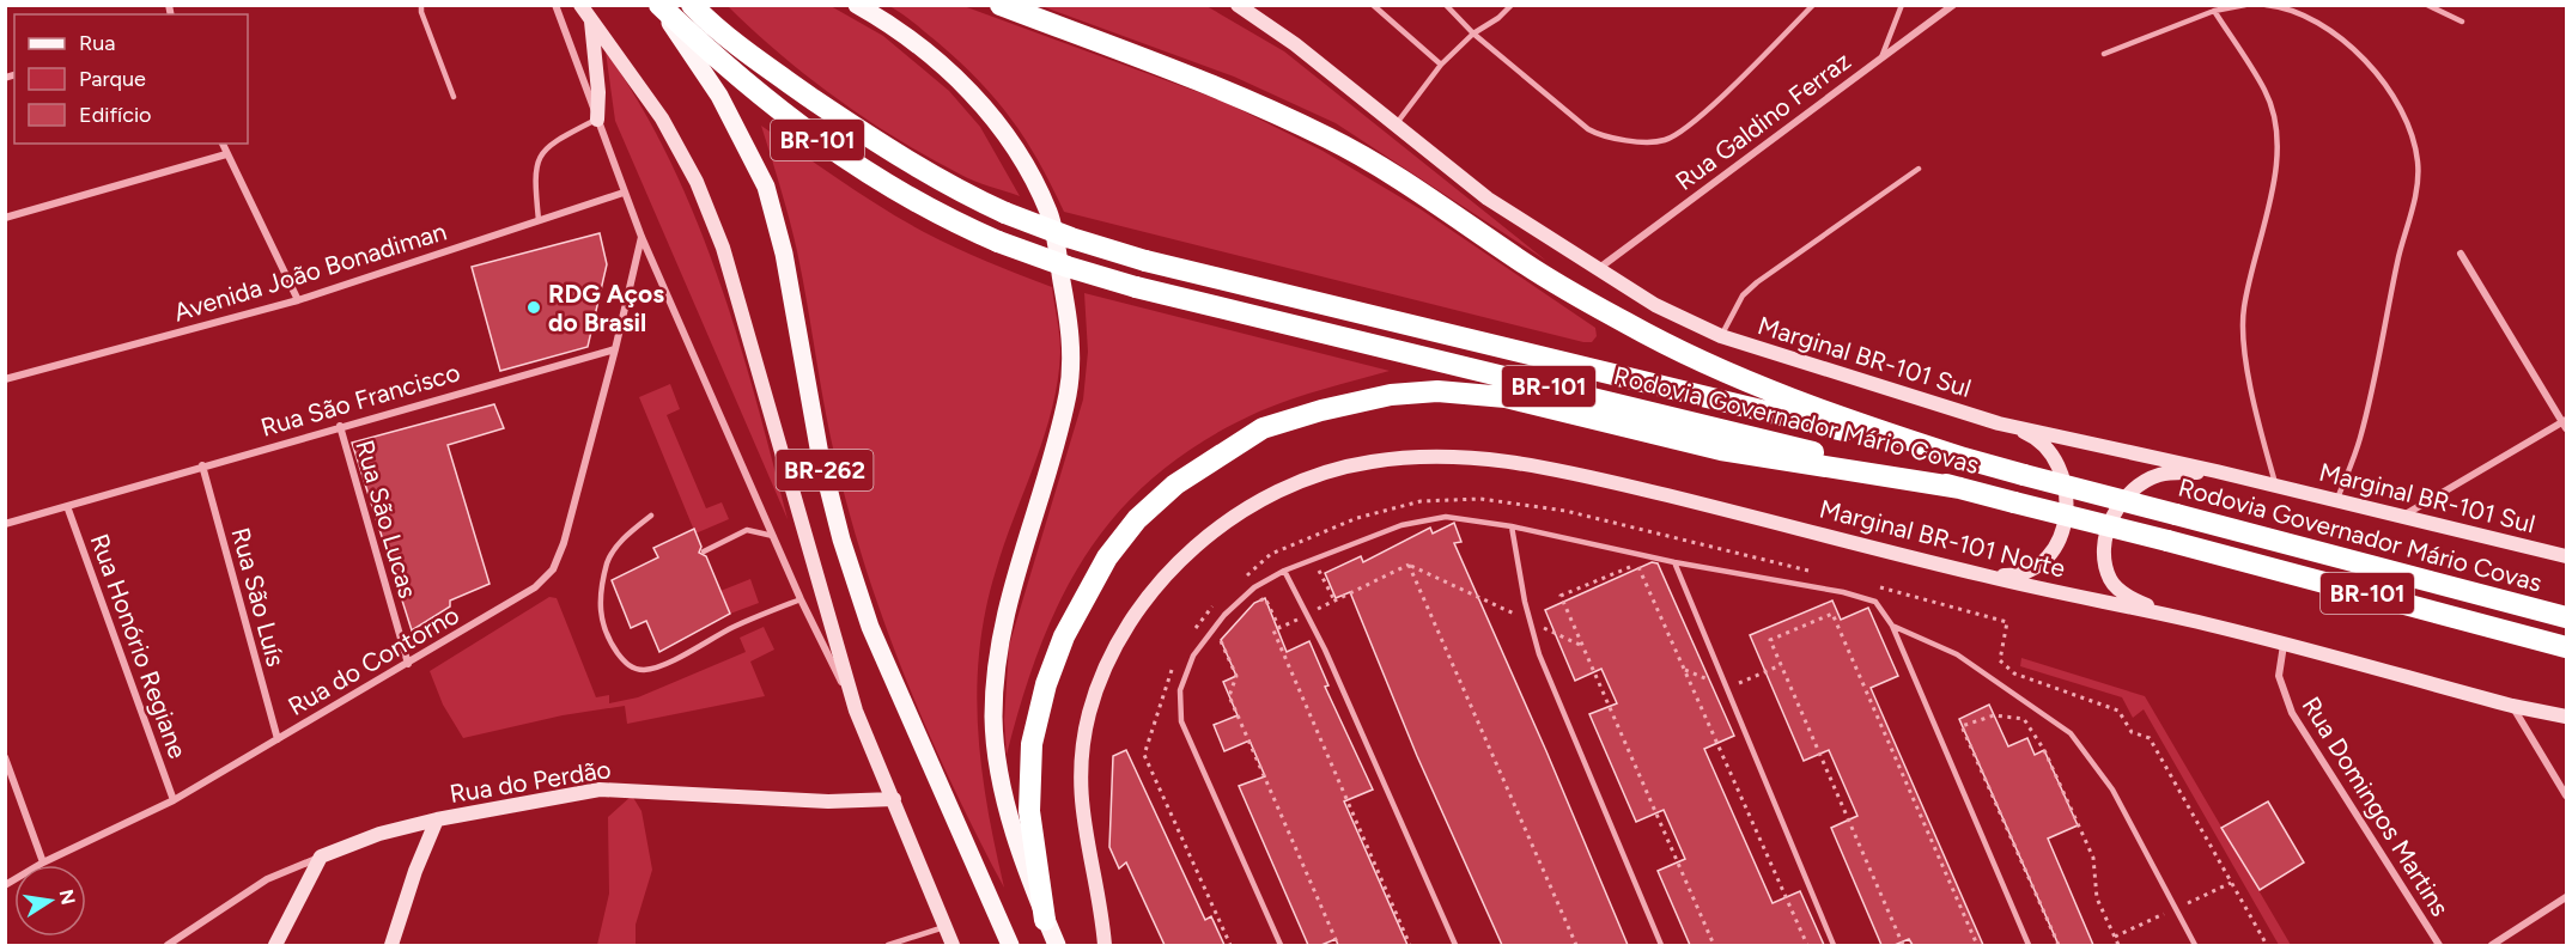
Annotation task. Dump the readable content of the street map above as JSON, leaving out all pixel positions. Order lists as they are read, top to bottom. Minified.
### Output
{"streets":{"highway":["BR-101","Rodovia Governador Mário Covas"],"main road":["Marginal BR-101 Sul","BR-262","Marginal BR-101 Norte","Rua do Perdão"],"street":["Rua Galdino Ferraz","Avenida João Bonadiman","Rua São Francisco","Rua São Lucas","Rua São Luís","Rua Honório Regiane","Rua do Contorno","Rua Domingos Martins"]},"crossings":[["Rua Galdino Ferraz","Marginal BR-101 Sul"],["Rua São Francisco","Rua São Lucas"],["Rua São Francisco","Rua São Luís"],["Rua São Francisco","Rua Honório Regiane"],["Rua São Francisco","Rua do Contorno"],["Rodovia Governador Mário Covas","BR-262"],["Rua São Lucas","Rua do Contorno"],["Marginal BR-101 Norte","Rua Domingos Martins"],["Rua São Luís","Rua do Contorno"],["Rua Honório Regiane","Rua do Contorno"]],"places":["RDG Aços do Brasil"],"legend":["Rua","Parque","Edifício"],"north":"right"}
